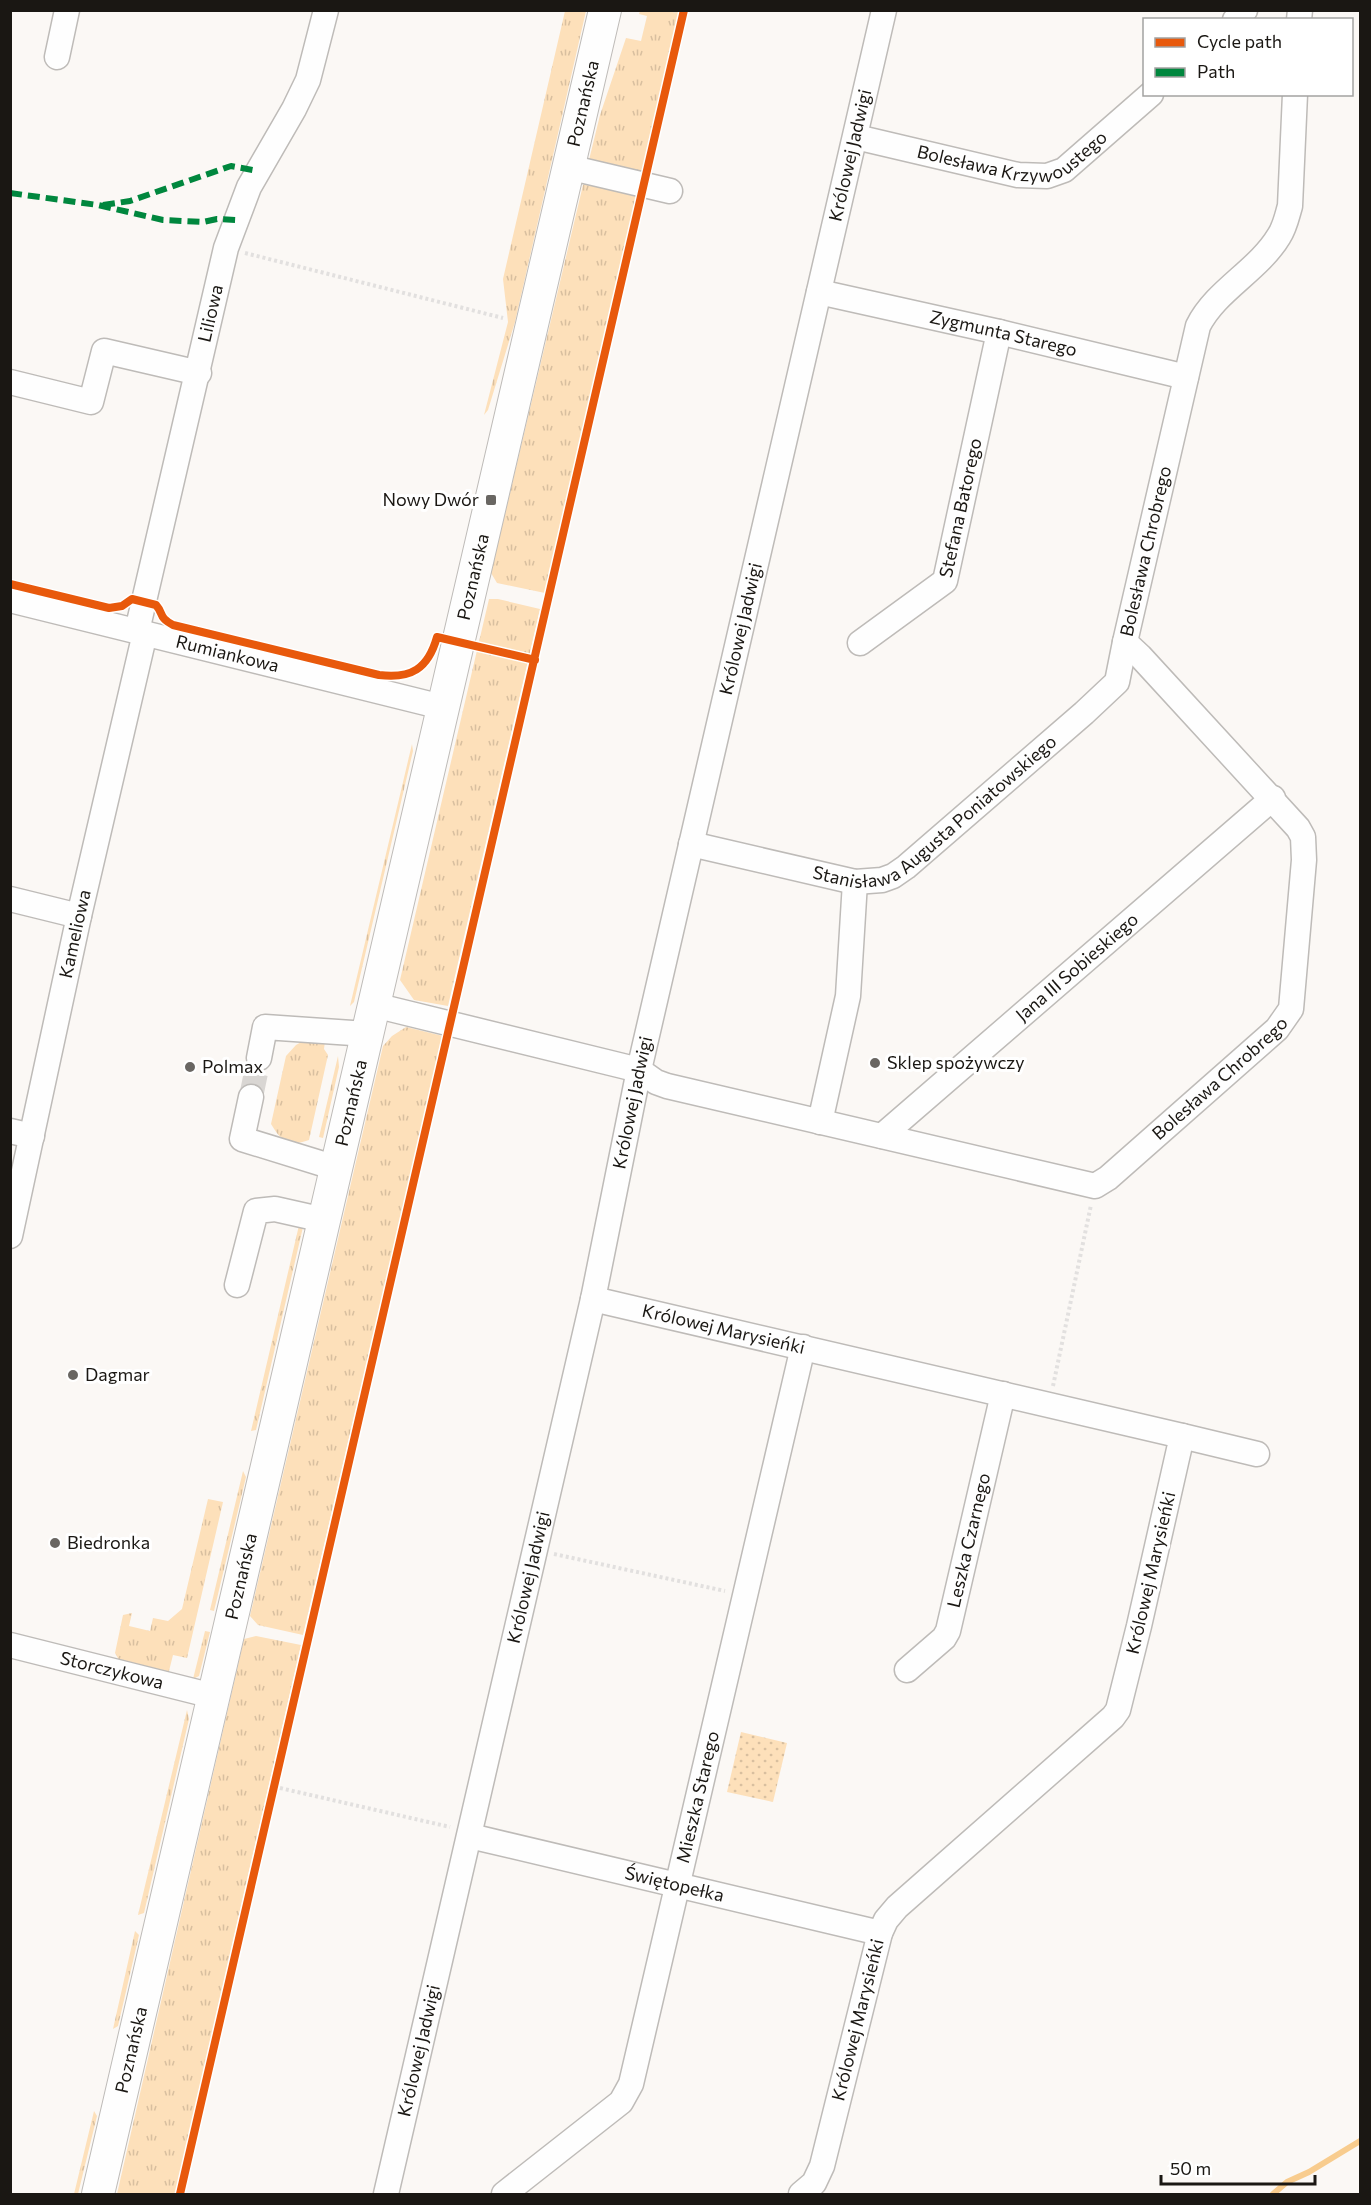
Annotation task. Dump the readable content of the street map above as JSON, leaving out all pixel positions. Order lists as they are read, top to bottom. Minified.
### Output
{"streets":{"main road":["Poznańska"],"street":["Bolesława Krzywoustego","Królowej Jadwigi","Liliowa","Zygmunta Starego","Stefana Batorego","Bolesława Chrobrego","Rumiankowa","Stanisława Augusta Poniatowskiego","Kameliowa","Jana III Sobieskiego","Królowej Marysieńki","Leszka Czarnego","Storczykowa","Mieszka Starego","Świętopełka"]},"crossings":[["Poznańska","Rumiankowa"],["Poznańska","Storczykowa"],["Bolesława Krzywoustego","Królowej Jadwigi"],["Królowej Jadwigi","Zygmunta Starego"],["Królowej Jadwigi","Stanisława Augusta Poniatowskiego"],["Królowej Jadwigi","Królowej Marysieńki"],["Królowej Jadwigi","Świętopełka"],["Liliowa","Rumiankowa"],["Liliowa","Kameliowa"],["Zygmunta Starego","Stefana Batorego"],["Zygmunta Starego","Bolesława Chrobrego"],["Bolesława Chrobrego","Stanisława Augusta Poniatowskiego"],["Bolesława Chrobrego","Jana III Sobieskiego"],["Rumiankowa","Kameliowa"],["Królowej Marysieńki","Leszka Czarnego"],["Królowej Marysieńki","Mieszka Starego"],["Królowej Marysieńki","Świętopełka"],["Mieszka Starego","Świętopełka"]],"places":{"transit":["Nowy Dwór"],"other":["Sklep spożywczy","Polmax","Dagmar","Biedronka"]},"legend":["Cycle path","Path"],"scale_bar":"50 m"}
